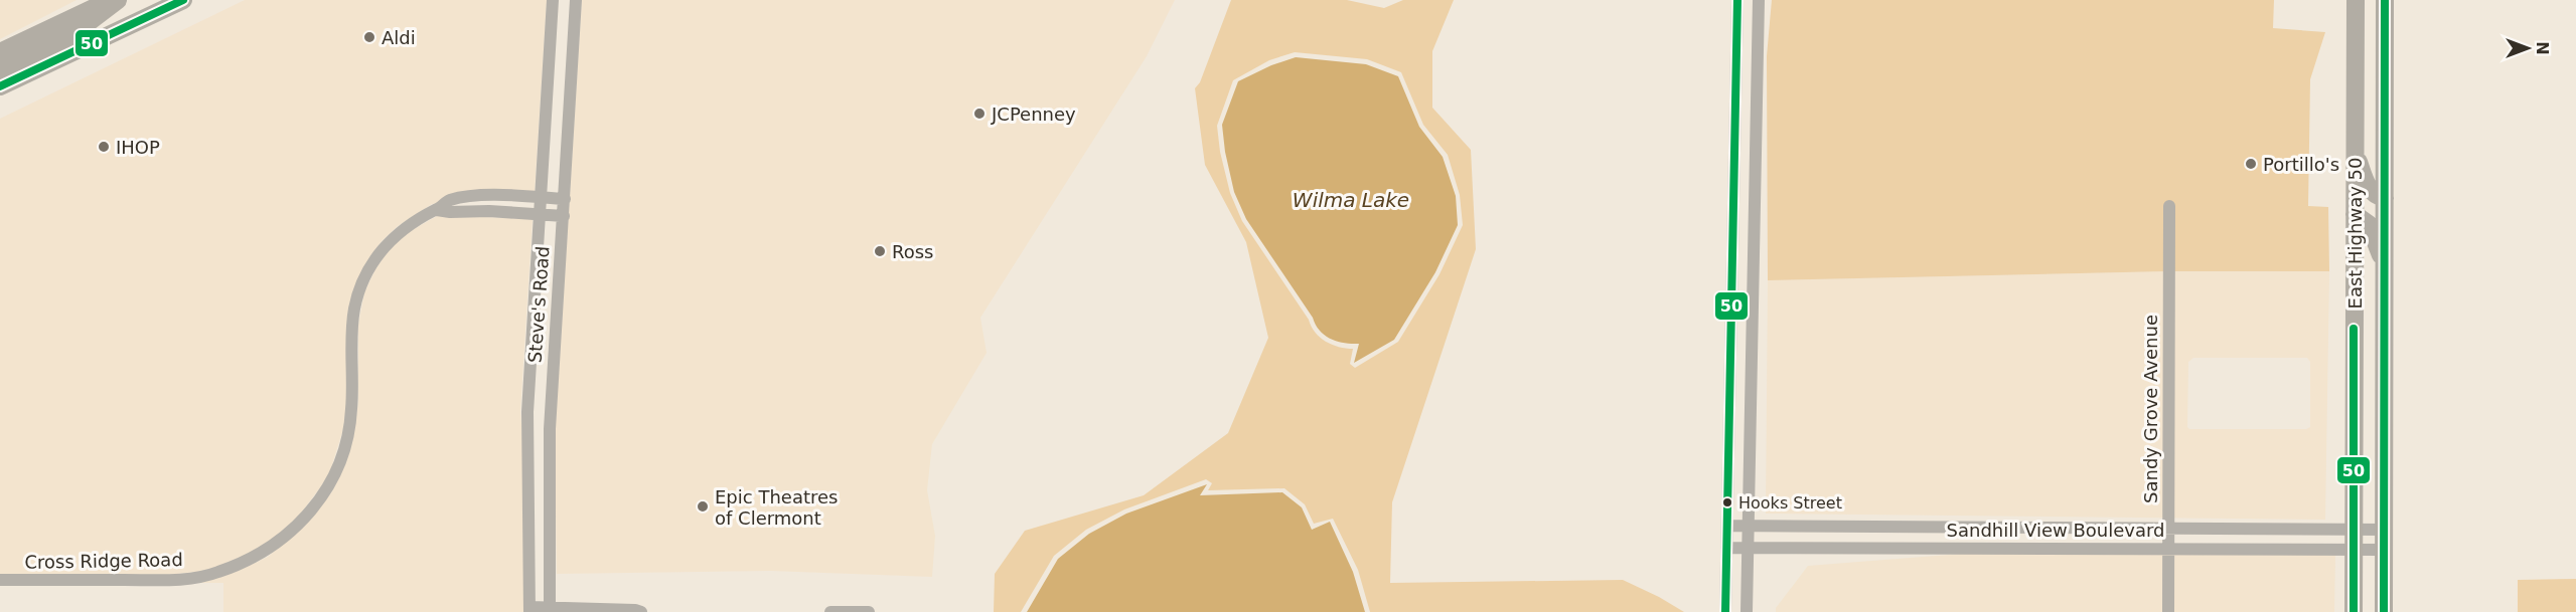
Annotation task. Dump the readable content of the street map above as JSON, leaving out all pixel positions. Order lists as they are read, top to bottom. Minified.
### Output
{"streets":{"highway":["East Highway 50"],"street":["Steve's Road","Sandy Grove Avenue","Sandhill View Boulevard","Cross Ridge Road"]},"crossings":[["East Highway 50","Sandhill View Boulevard"],["Steve's Road","Cross Ridge Road"],["Sandy Grove Avenue","Sandhill View Boulevard"]],"water":["Wilma Lake"],"places":["Aldi","JCPenney","IHOP","Portillo's","Ross","Hooks Street","Epic Theatres of Clermont"],"lines":["transit line 50"],"north":"right"}
